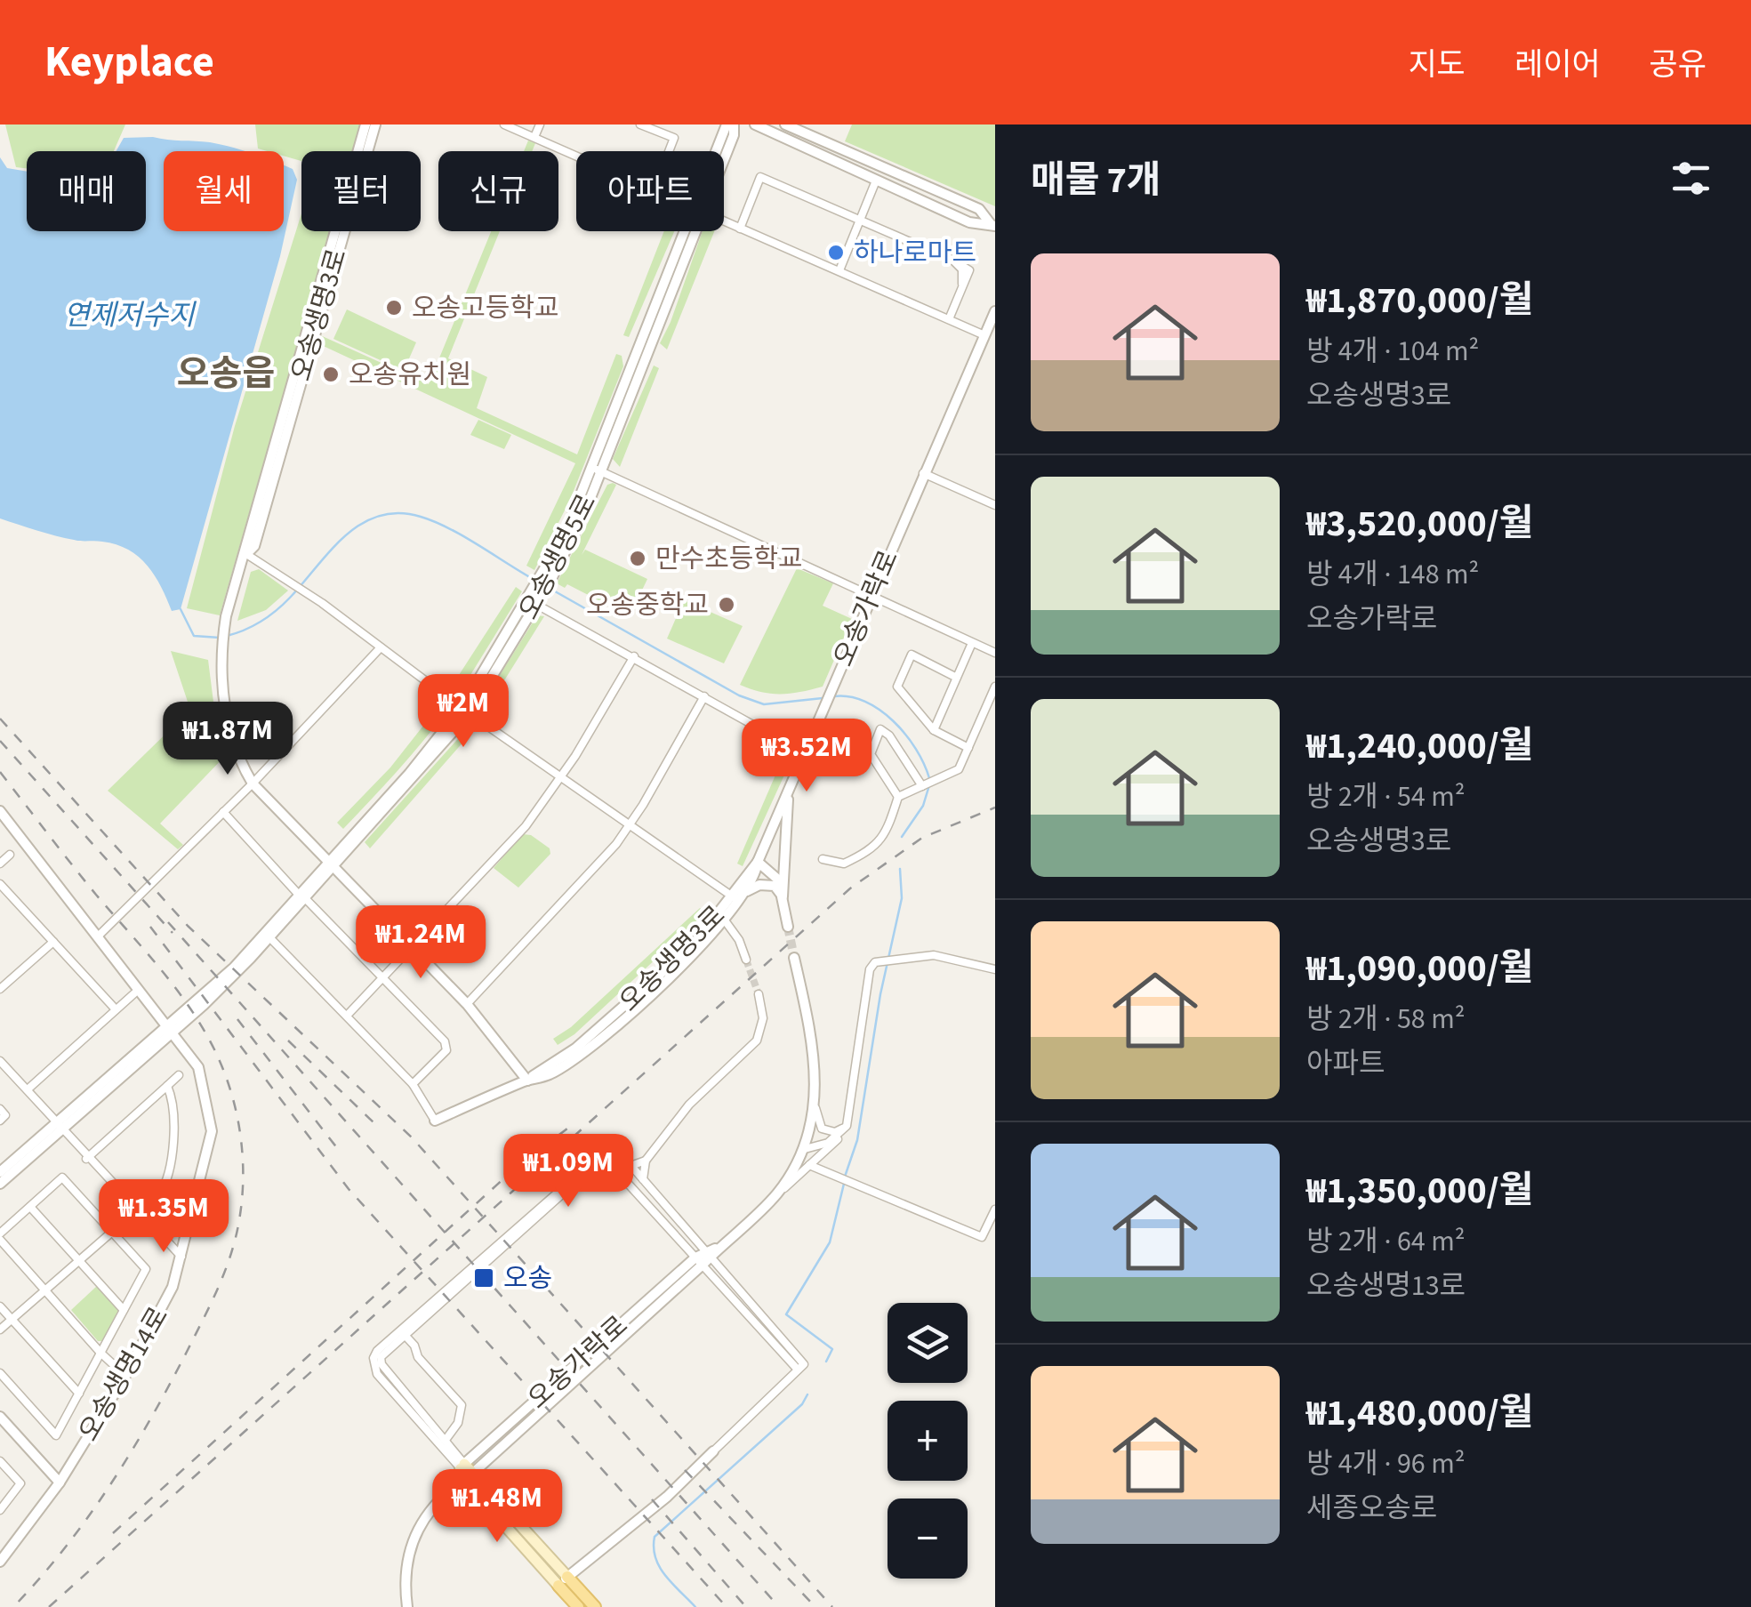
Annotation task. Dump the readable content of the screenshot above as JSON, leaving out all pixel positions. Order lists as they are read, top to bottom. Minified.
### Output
{"streets":{"street":["오송생명3로","오송생명5로","오송가락로","오송생명14로"]},"crossings":[["오송생명3로","오송가락로"],["오송생명5로","오송생명14로"]],"districts":["오송읍"],"water":["연제저수지"],"places":{"other":["하나로마트","오송고등학교","오송유치원","만수초등학교","오송중학교"],"transit":["오송"]},"page":{"header":"Keyplace","nav":["지도","레이어","공유"],"heading":"매물 7개","chip":["매매","월세","필터","신규","아파트"],"list":[{"name":"₩1,870,000/월","note":"방 4개 · 104 m² · 오송생명3로"},{"name":"₩3,520,000/월","note":"방 4개 · 148 m² · 오송가락로"},{"name":"₩1,240,000/월","note":"방 2개 · 54 m² · 오송생명3로"},{"name":"₩1,090,000/월","note":"방 2개 · 58 m² · 아파트"},{"name":"₩1,350,000/월","note":"방 2개 · 64 m² · 오송생명13로"},{"name":"₩1,480,000/월","note":"방 4개 · 96 m² · 세종오송로"}],"price":["₩2M","₩1.87M","₩3.52M","₩1.24M","₩1.09M","₩1.35M","₩1.48M"],"map_buttons":["+","−"]}}
